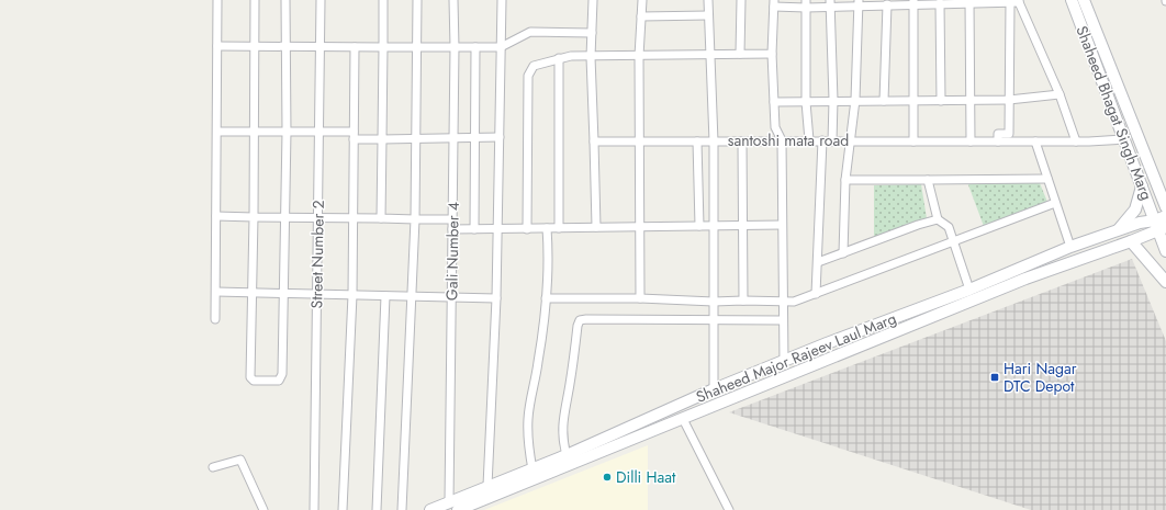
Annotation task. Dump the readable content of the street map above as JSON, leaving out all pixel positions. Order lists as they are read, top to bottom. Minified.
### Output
{"streets":{"street":["Shaheed Bhagat Singh Marg","santoshi mata road","Gali Number 4","Street Number 2","Shaheed Major Rajeev Laul Marg"]},"crossings":[["Shaheed Bhagat Singh Marg","santoshi mata road"],["Shaheed Bhagat Singh Marg","Shaheed Major Rajeev Laul Marg"],["Gali Number 4","Shaheed Major Rajeev Laul Marg"]],"places":{"transit":["Hari Nagar DTC Depot"],"other":["Dilli Haat"]}}
